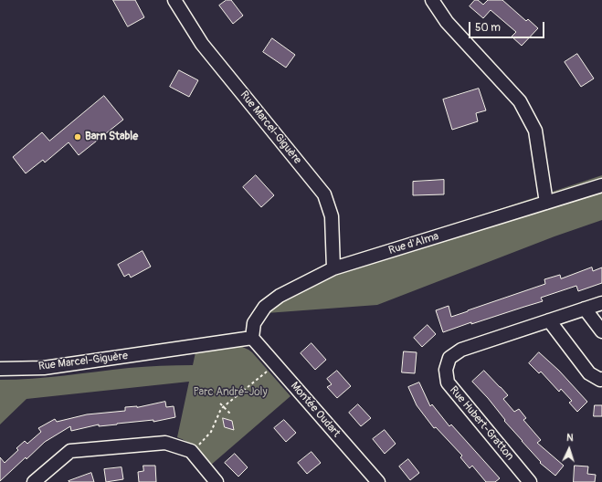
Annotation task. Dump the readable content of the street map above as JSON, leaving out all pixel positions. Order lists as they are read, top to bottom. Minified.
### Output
{"streets":{"street":["Rue Marcel-Giguère","Rue d'Alma","Montée Oudart","Rue Hubert-Gratton"]},"crossings":[["Rue Marcel-Giguère","Rue d'Alma"],["Rue Marcel-Giguère","Montée Oudart"],["Rue d'Alma","Montée Oudart"]],"parks":["Parc André-Joly"],"places":["Barn Stable"],"scale_bar":"50 m","north":"top"}
